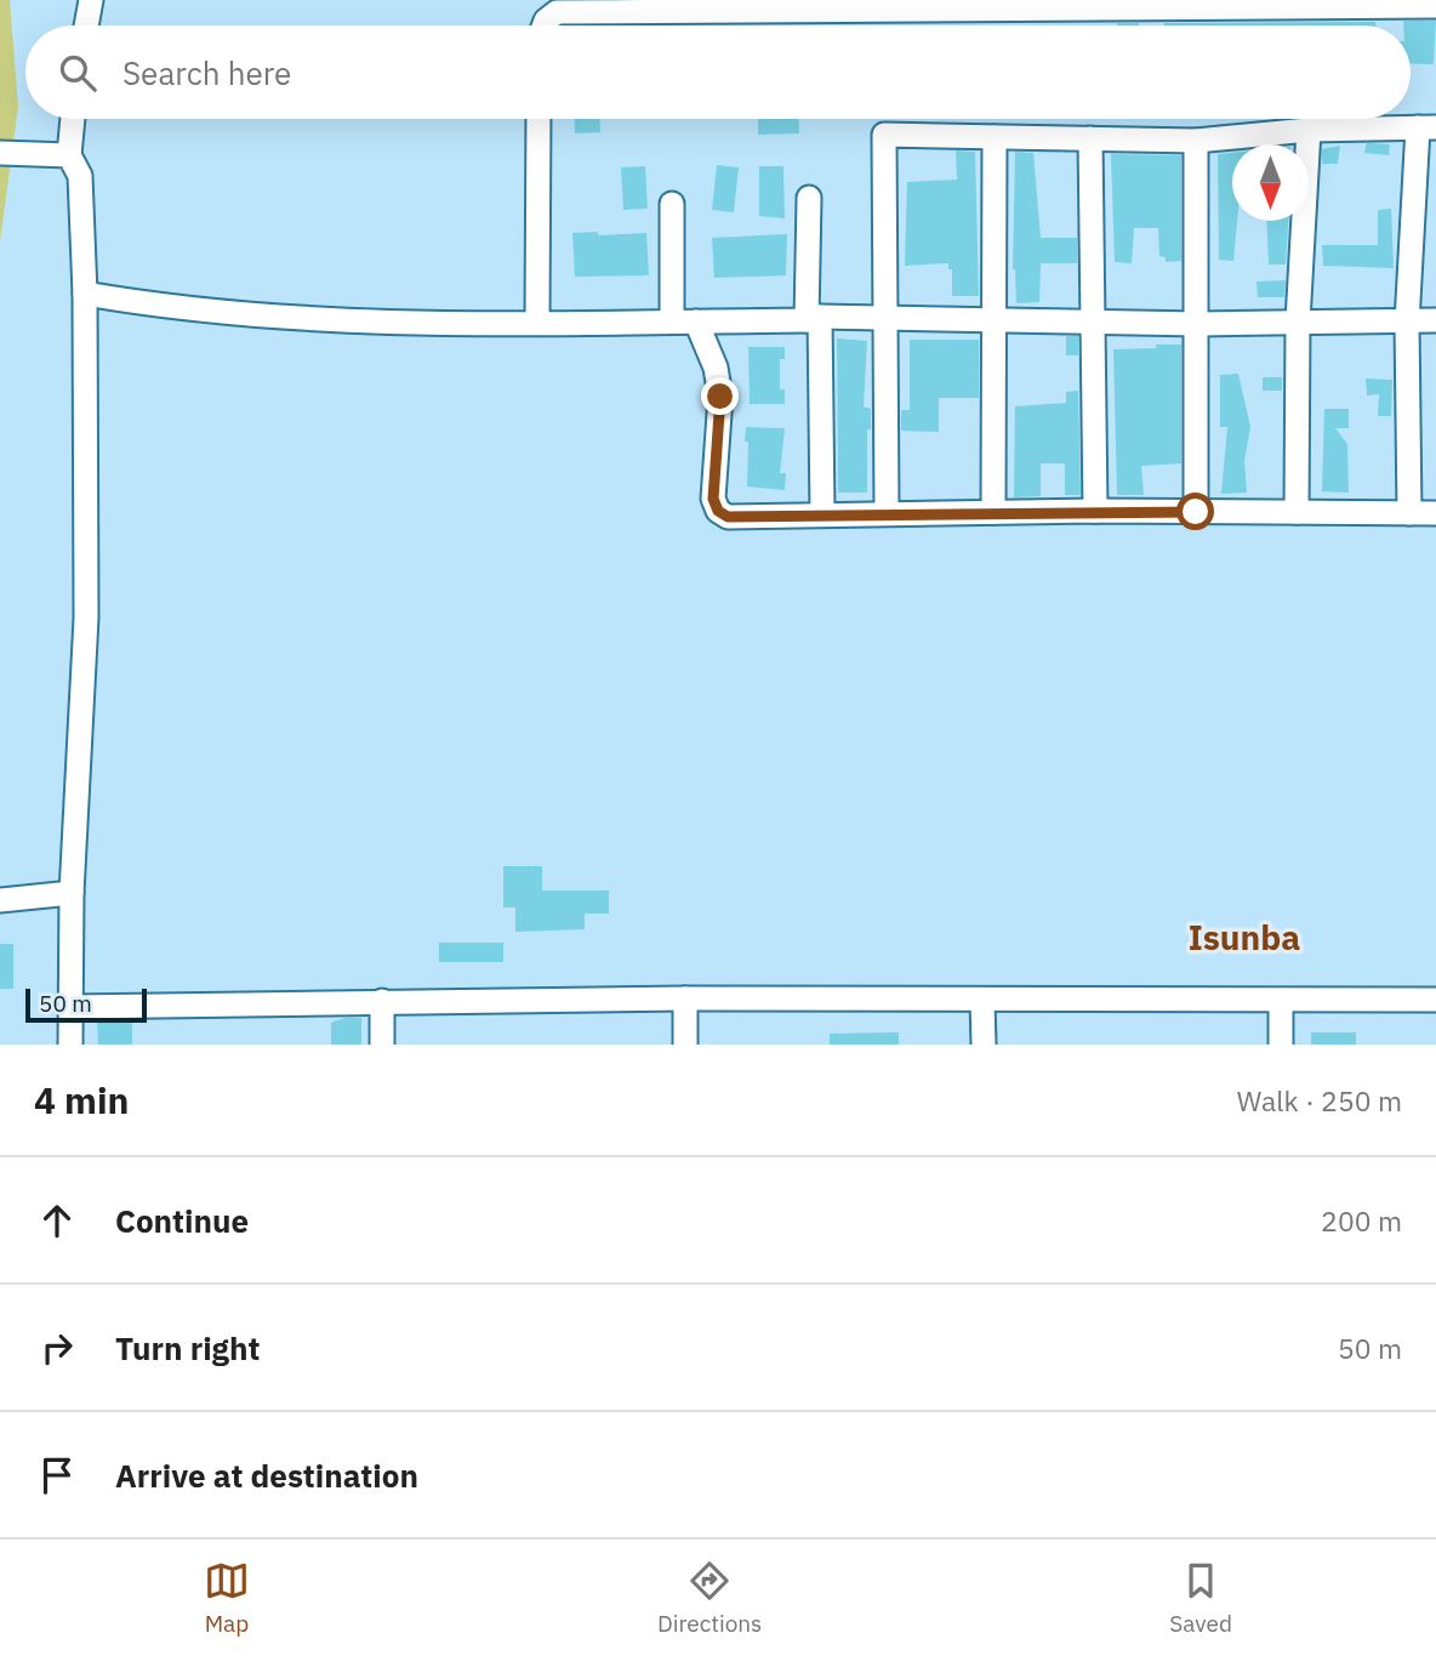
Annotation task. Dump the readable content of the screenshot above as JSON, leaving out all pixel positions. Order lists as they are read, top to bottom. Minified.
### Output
{"districts":["Isunba"],"scale_bar":"50 m","north":"bottom","page":{"search":"Search here","scale":"50 m","heading":["4 min","Walk · 250 m"],"list":[["Continue","200 m"],["Turn right","50 m"],"Arrive at destination"],"nav":["Map","Directions","Saved"]}}
